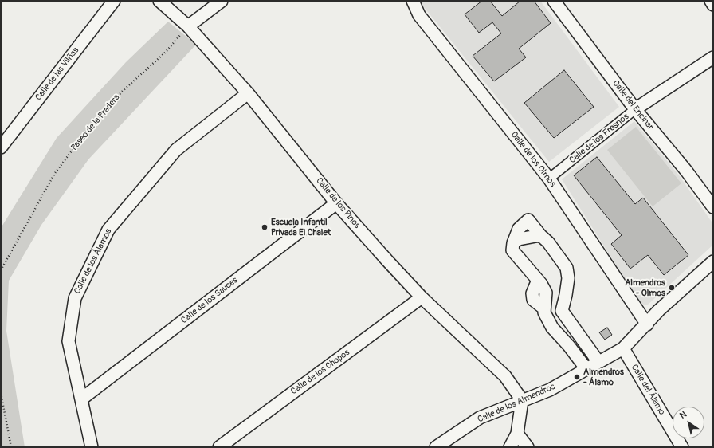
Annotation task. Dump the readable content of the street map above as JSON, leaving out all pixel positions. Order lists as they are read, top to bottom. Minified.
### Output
{"streets":{"street":["Calle de las Vilñas","Calle del Encinar","Calle de los Fresnos","Calle de los Olmos","Calle de los Pinos","Calle de los Álamos","Calle de los Sauces","Calle de los Chopos","Calle del Álamo","Calle de los Almendros"],"path":["Paseo de la Pradera"]},"crossings":[["Calle del Encinar","Calle de los Fresnos"],["Paseo de la Pradera","Calle de los Pinos"],["Calle de los Fresnos","Calle de los Olmos"],["Calle de los Olmos","Calle de los Almendros"],["Calle de los Pinos","Calle de los Álamos"],["Calle de los Pinos","Calle de los Sauces"],["Calle de los Pinos","Calle de los Chopos"],["Calle de los Pinos","Calle de los Almendros"],["Calle de los Álamos","Calle de los Sauces"],["Calle del Álamo","Calle de los Almendros"]],"places":["Escuela Infantil Privada El Chalet","Almendros - Olmos","Almendros - Álamo"],"north":"top left"}
